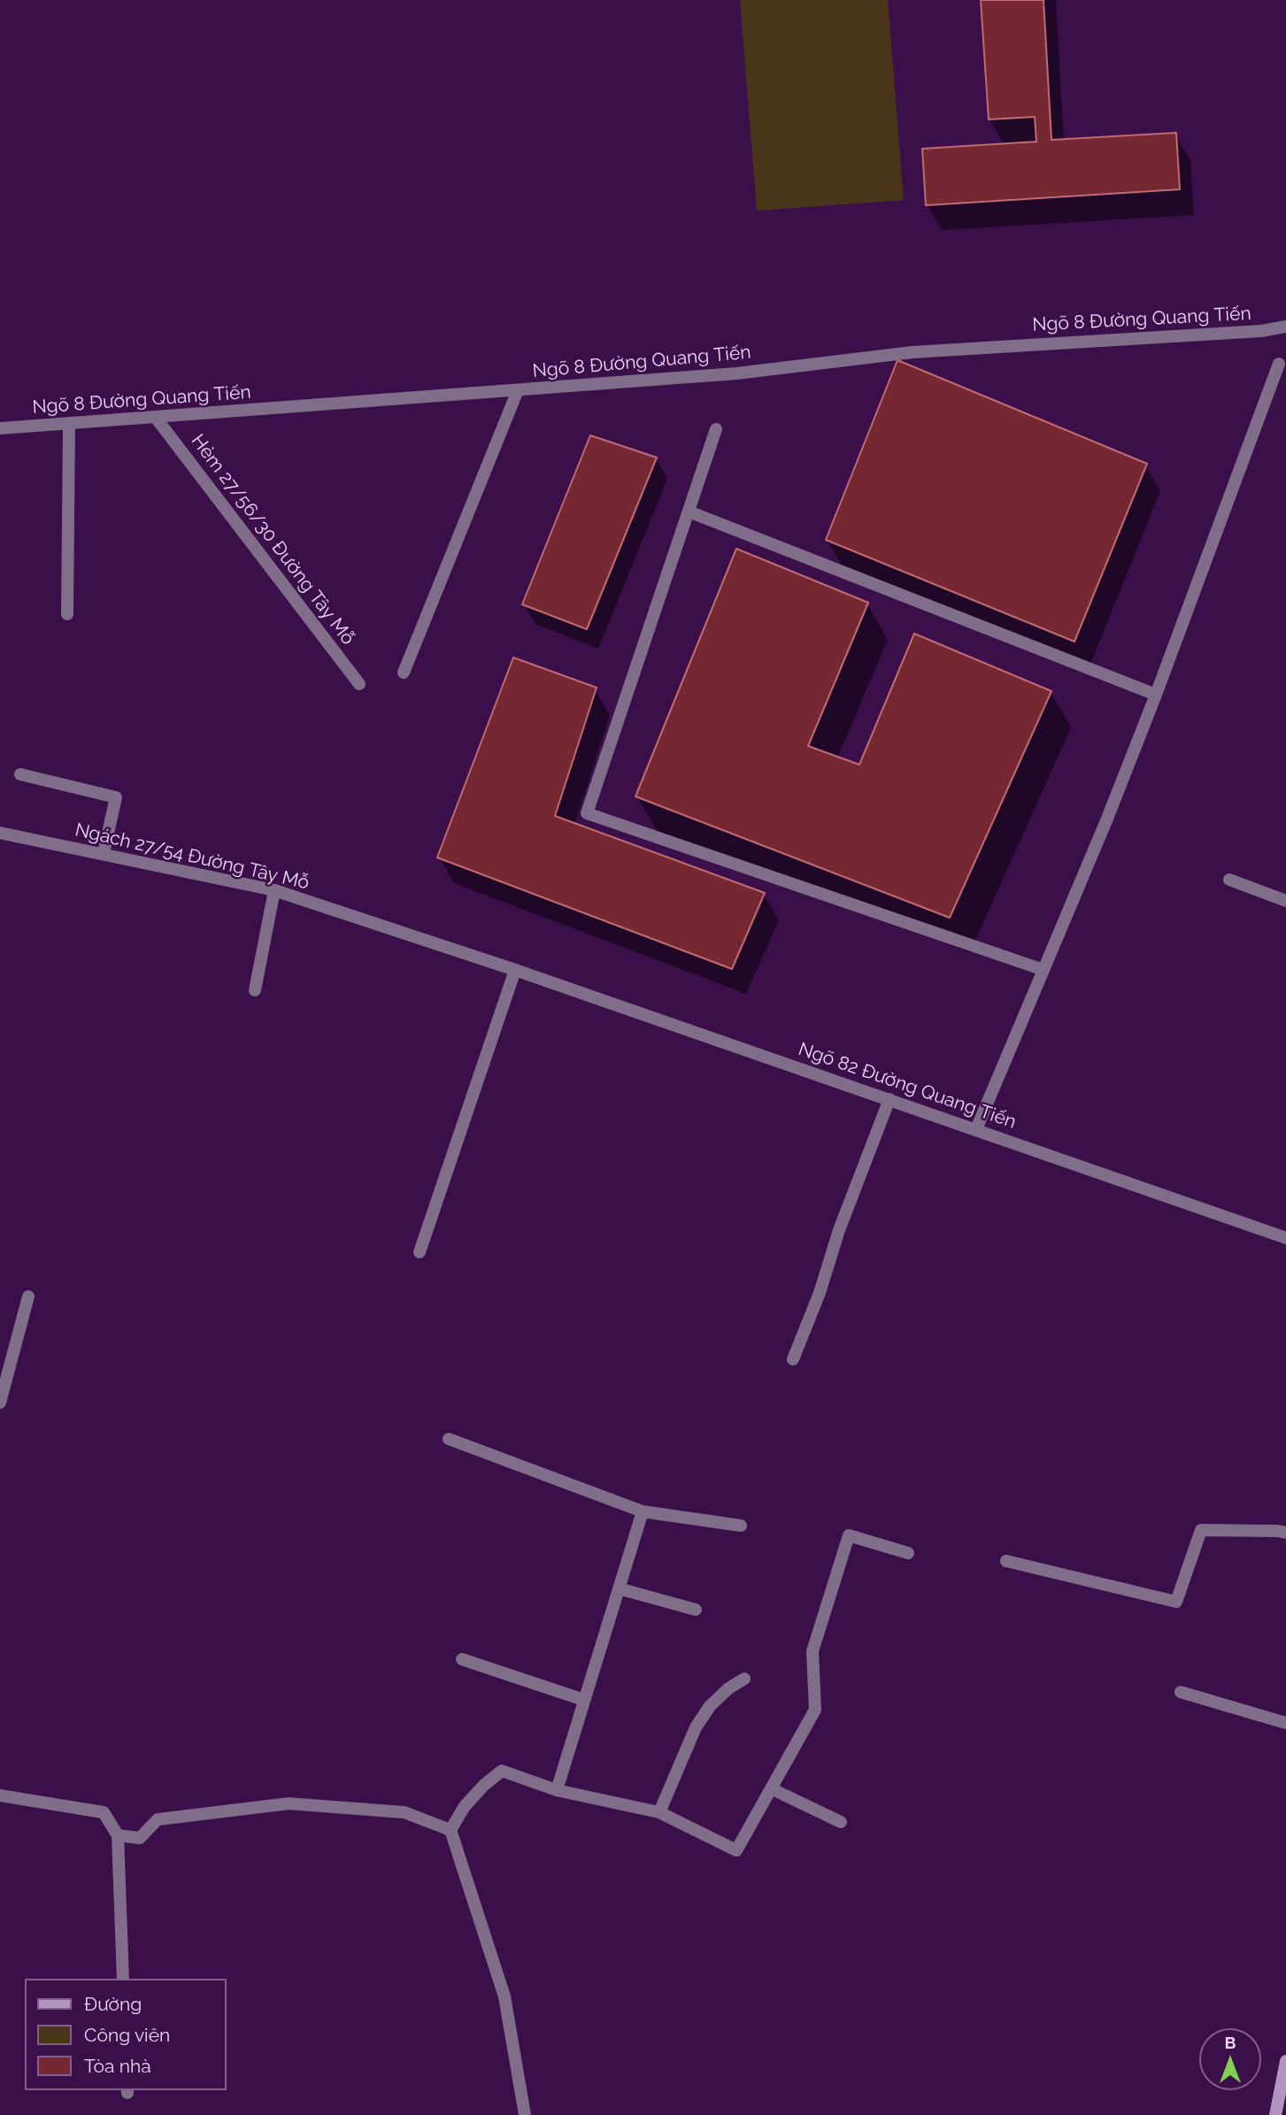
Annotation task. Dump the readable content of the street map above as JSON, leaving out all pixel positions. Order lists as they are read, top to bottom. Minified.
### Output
{"streets":{"street":["Ngõ 8 Đường Quang Tiến","Hẻm 27/56/30 Đường Tây Mỗ","Ngách 27/54 Đường Tây Mỗ","Ngõ 82 Đường Quang Tiến"]},"crossings":[["Ngõ 8 Đường Quang Tiến","Hẻm 27/56/30 Đường Tây Mỗ"],["Ngách 27/54 Đường Tây Mỗ","Ngõ 82 Đường Quang Tiến"]],"legend":["Đường","Công viên","Tòa nhà"],"north":"top"}
